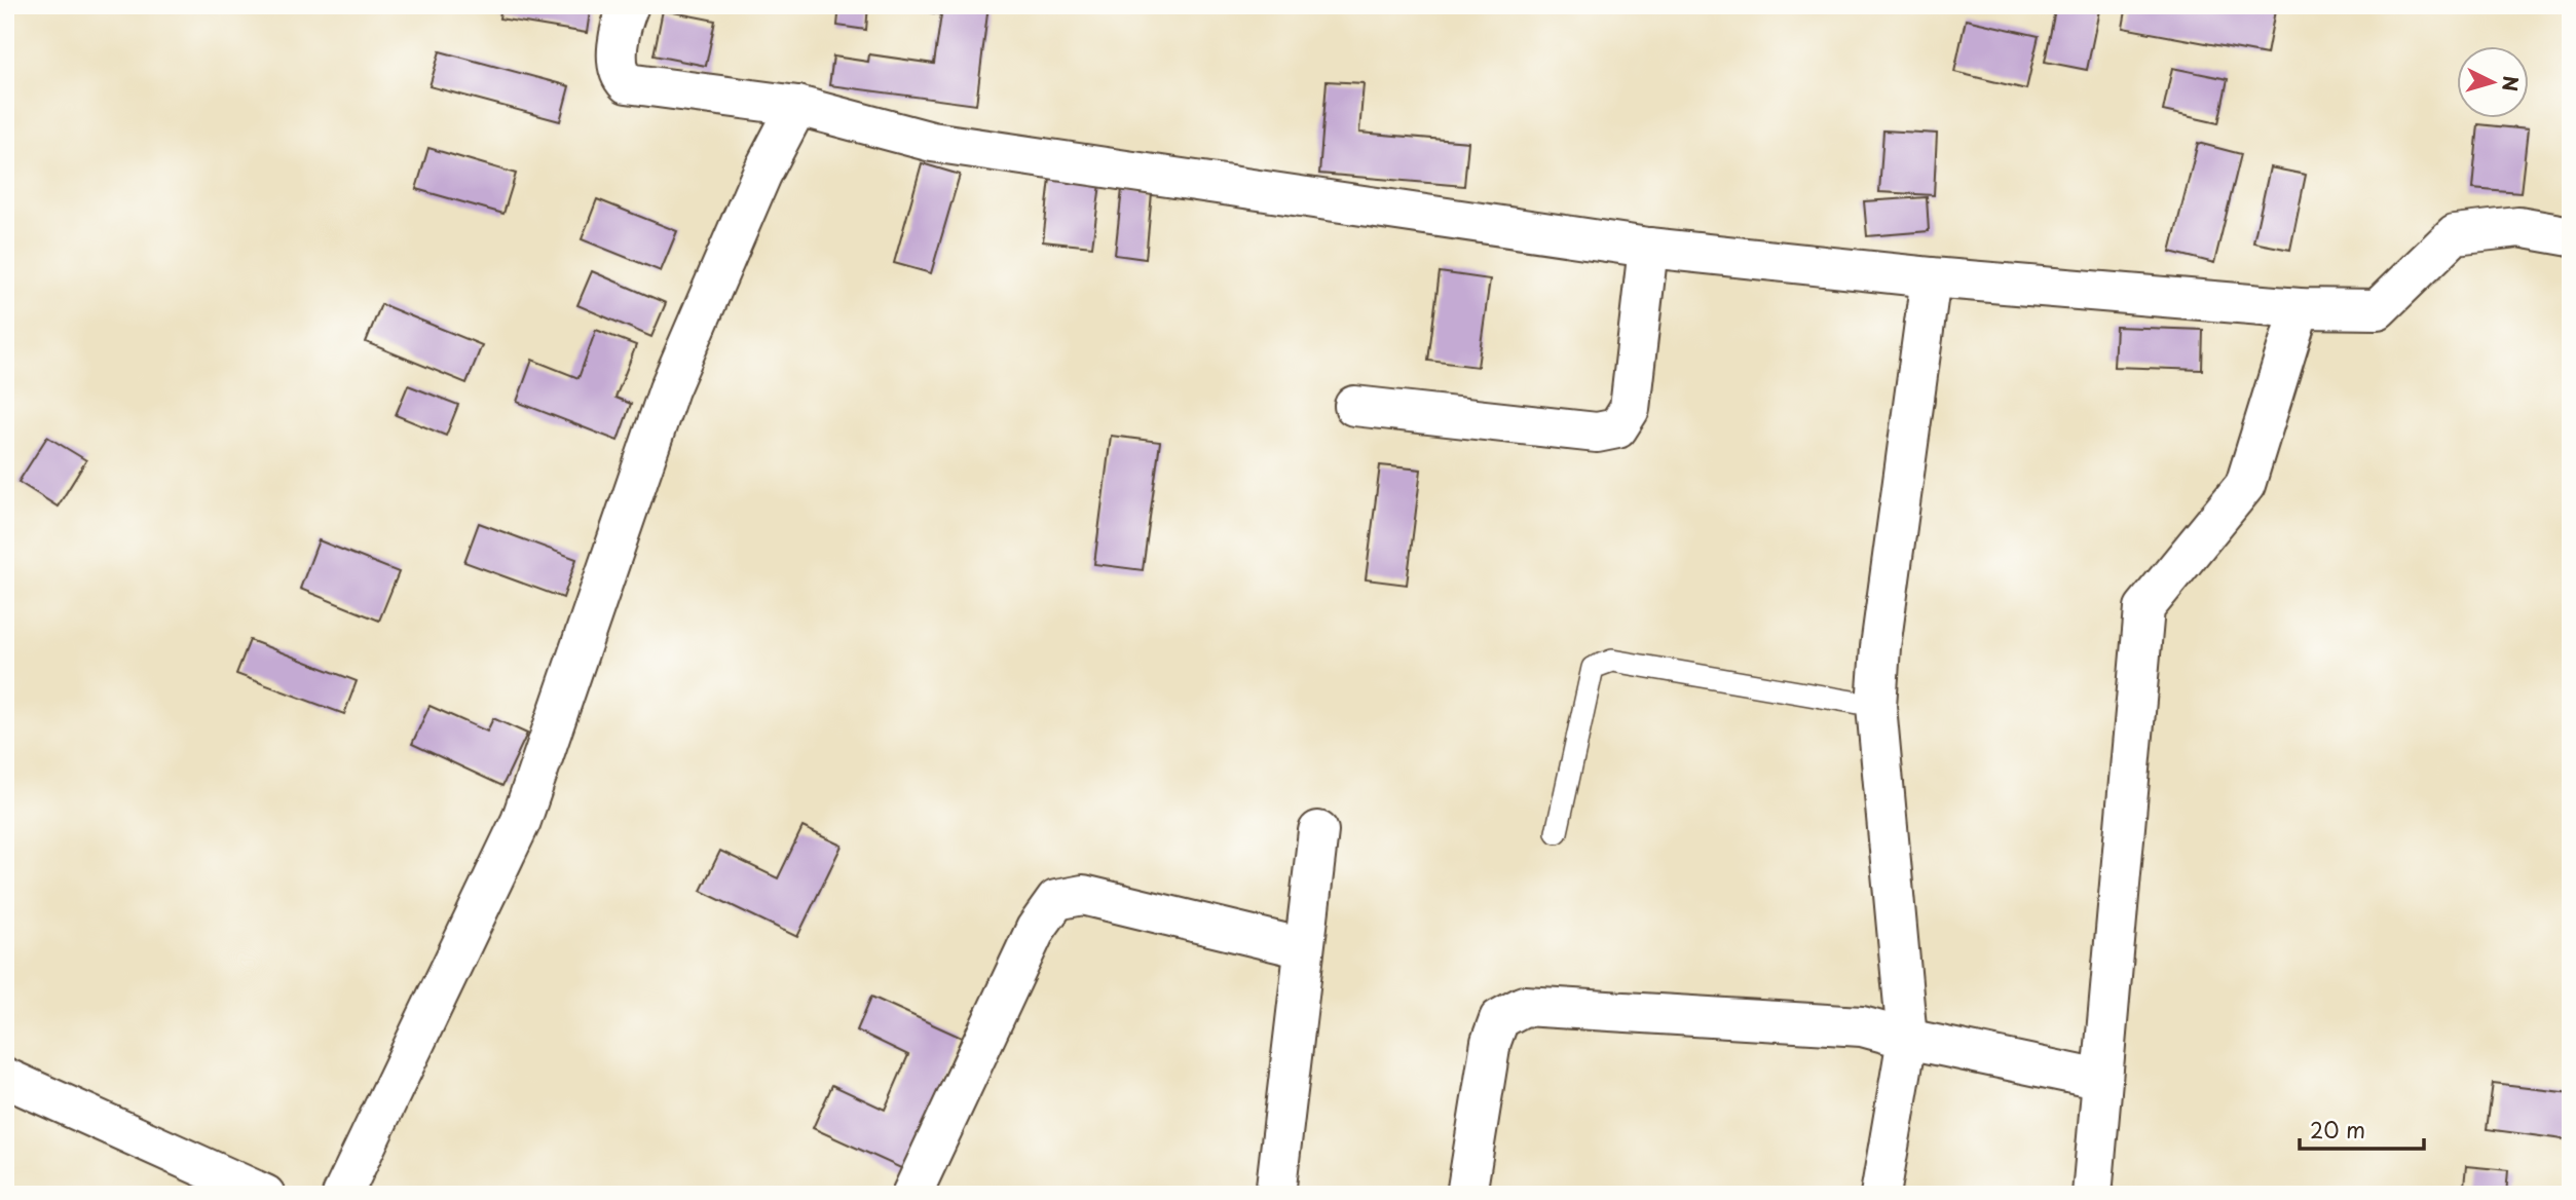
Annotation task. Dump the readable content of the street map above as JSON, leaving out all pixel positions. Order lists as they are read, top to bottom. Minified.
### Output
{"scale_bar":"20 m","north":"right"}
